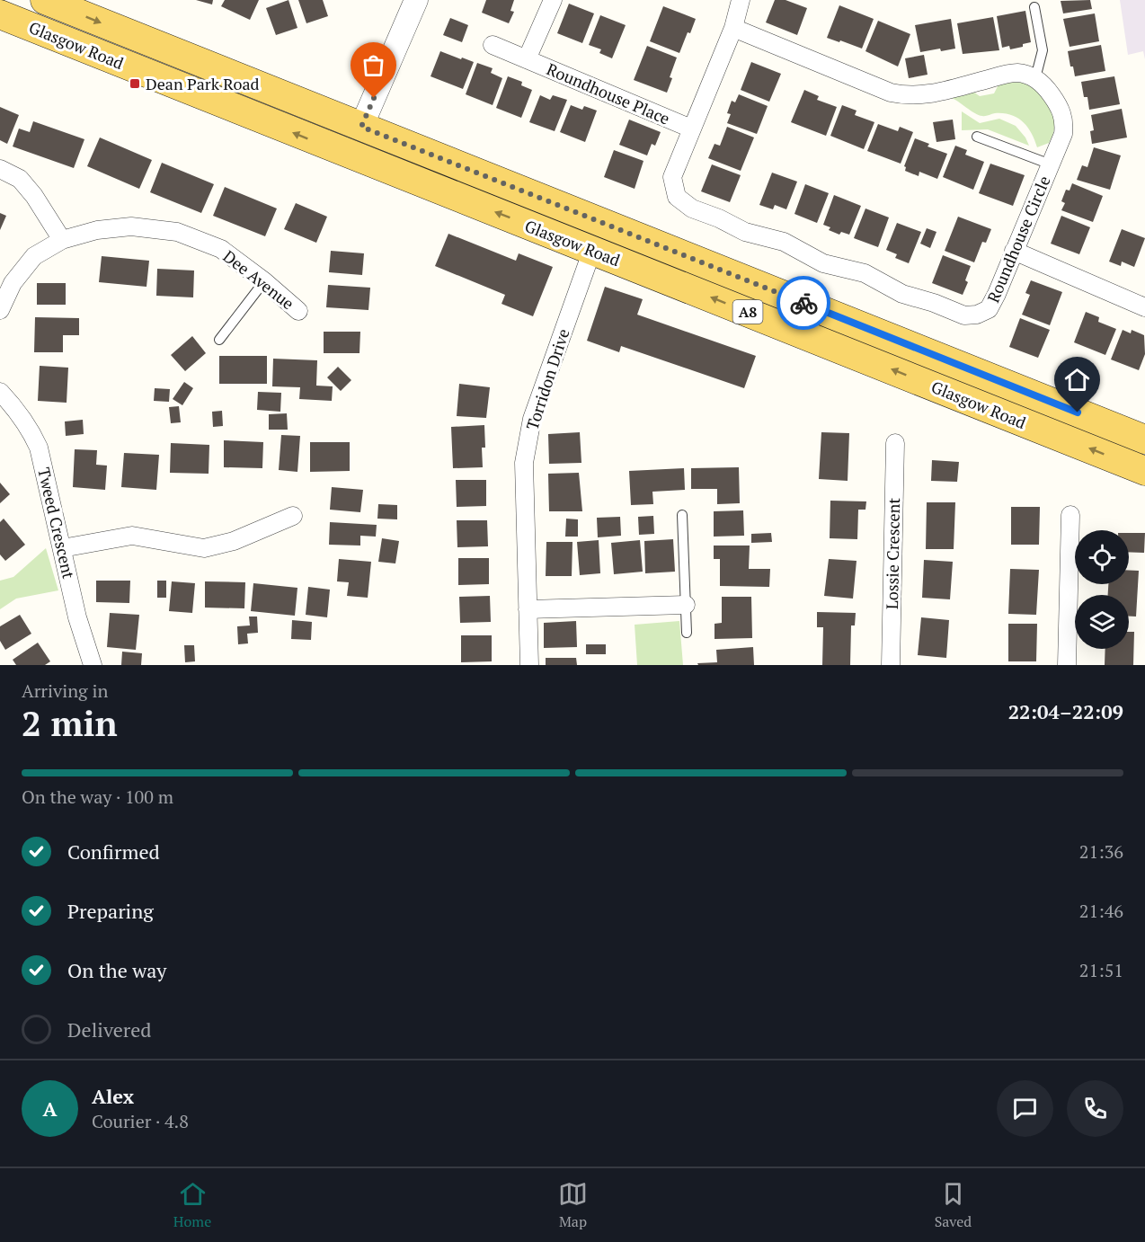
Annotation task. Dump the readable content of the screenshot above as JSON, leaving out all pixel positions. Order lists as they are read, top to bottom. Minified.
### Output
{"streets":{"main road":["Glasgow Road","A8"],"street":["Roundhouse Place","Roundhouse Circle","Dee Avenue","Torridon Drive","Tweed Crescent","Lossie Crescent"]},"crossings":[["Glasgow Road","Torridon Drive"],["Roundhouse Place","Roundhouse Circle"]],"places":{"transit":["Dean Park Road"]},"page":{"heading":["2 min","Arriving in","22:04–22:09"],"panel":["Alex","Courier · 4.8"],"bar":"On the way · 100 m","list":[["Confirmed","21:36"],["Preparing","21:46"],["On the way","21:51"],"Delivered"],"round":"A","tabs":["Home","Map","Saved"]}}
